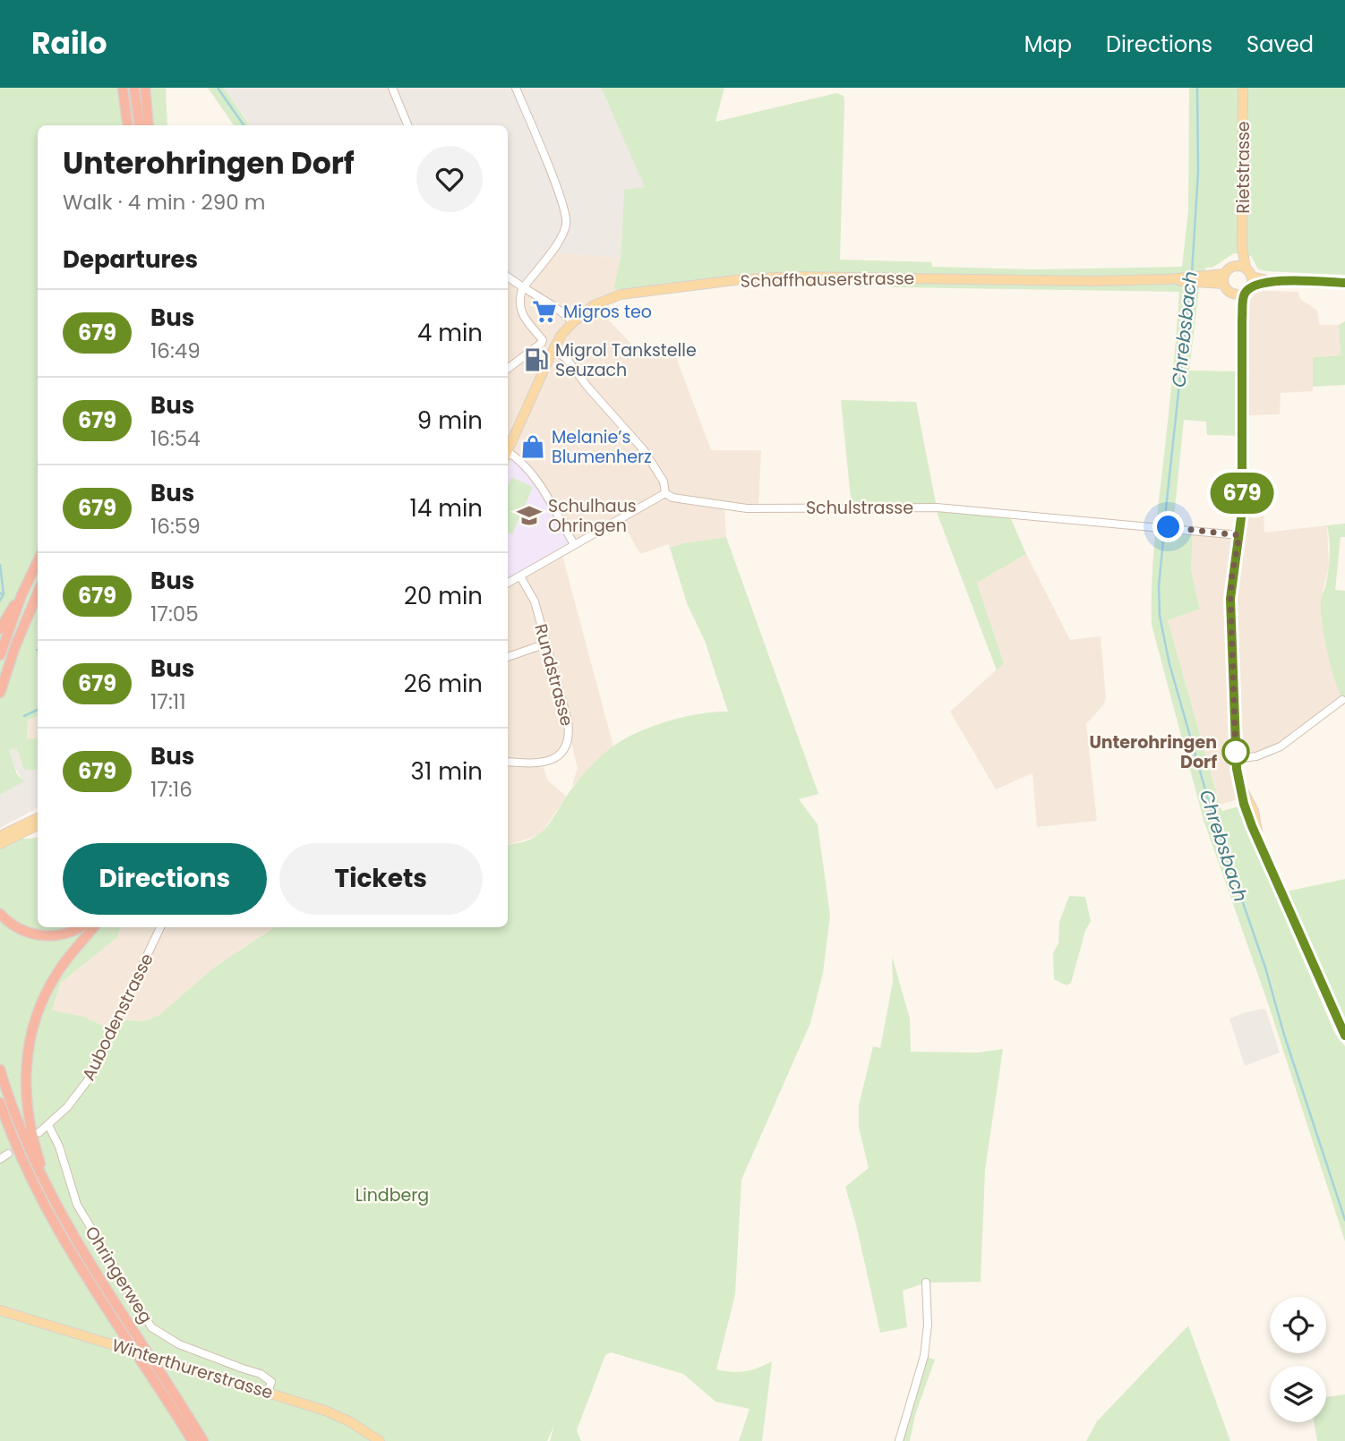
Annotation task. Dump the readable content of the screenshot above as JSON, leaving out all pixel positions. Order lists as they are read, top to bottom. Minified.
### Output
{"streets":{"main road":["Rietstrasse","Schaffhauserstrasse","Winterthurerstrasse"],"street":["Schulstrasse","Rundstrasse","Aubodenstrasse","Ohringerweg"]},"crossings":[["Rietstrasse","Schaffhauserstrasse"],["Aubodenstrasse","Ohringerweg"],["Ohringerweg","Winterthurerstrasse"]],"water":["Chrebsbach"],"parks":["Lindberg"],"places":{"supermarket":["Migros teo"],"fuel station":["Migrol Tankstelle Seuzach"],"shop":["Melanie’s Blumenherz"],"school or university":["Schulhaus Ohringen"],"other":["Unterohringen Dorf"]},"lines":["bus line 679"],"page":{"header":"Railo","nav":["Map","Directions","Saved"],"on_map":"679","heading":[["Unterohringen Dorf","Walk · 4 min · 290 m"],"Departures"],"list":[{"mark":"679","name":"Bus","note":"16:49","value":"4 min"},{"mark":"679","name":"Bus","note":"16:54","value":"9 min"},{"mark":"679","name":"Bus","note":"16:59","value":"14 min"},{"mark":"679","name":"Bus","note":"17:05","value":"20 min"},{"mark":"679","name":"Bus","note":"17:11","value":"26 min"},{"mark":"679","name":"Bus","note":"17:16","value":"31 min"}],"buttons":["Directions","Tickets"]}}
